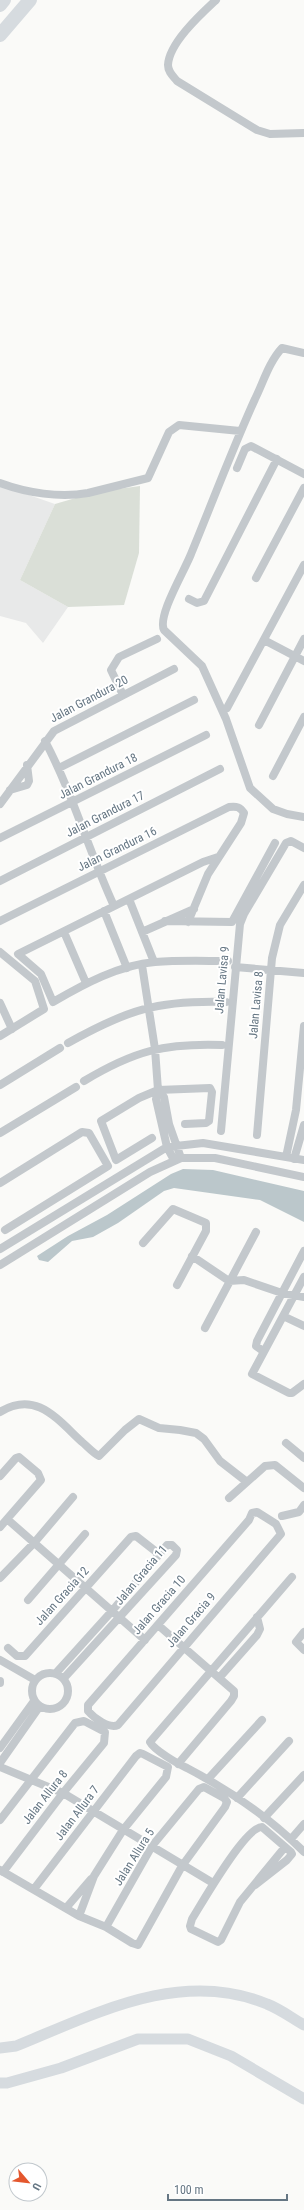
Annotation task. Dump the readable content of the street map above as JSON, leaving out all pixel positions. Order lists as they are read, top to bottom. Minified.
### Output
{"streets":{"street":["Jalan Grandura 20","Jalan Grandura 18","Jalan Grandura 17","Jalan Grandura 16","Jalan Lavisa 9","Jalan Lavisa 8","Jalan Gracia 11","Jalan Gracia 12","Jalan Gracia 10","Jalan Gracia 9","Jalan Allura 8","Jalan Allura 7","Jalan Allura 5"]},"crossings":[["Jalan Gracia 11","Jalan Gracia 12"],["Jalan Gracia 10","Jalan Gracia 9"]],"scale_bar":"100 m","north":"bottom right"}
